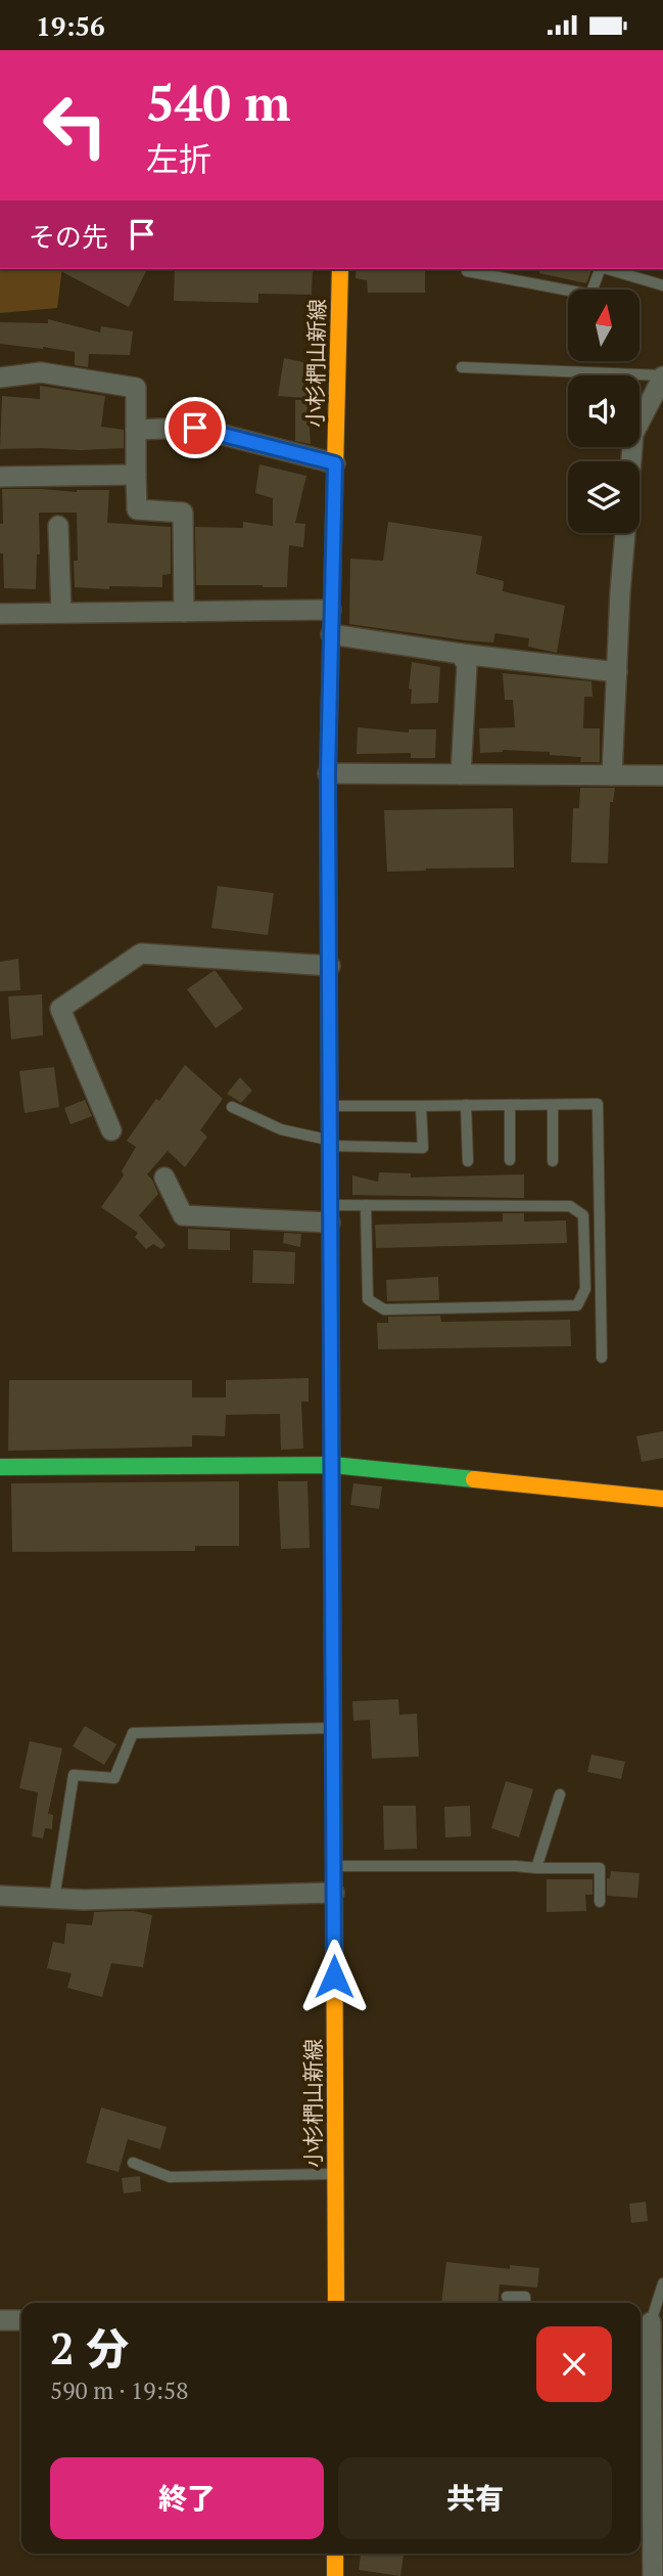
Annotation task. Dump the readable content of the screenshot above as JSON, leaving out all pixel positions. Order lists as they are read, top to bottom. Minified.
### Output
{"streets":{"main road":["小杉椚山新線"]},"north":"top","page":{"status":"19:56","turn":["540 m","左折"],"then":"その先","heading":["2 分","590 m · 19:58"],"buttons":["終了","共有"]}}
